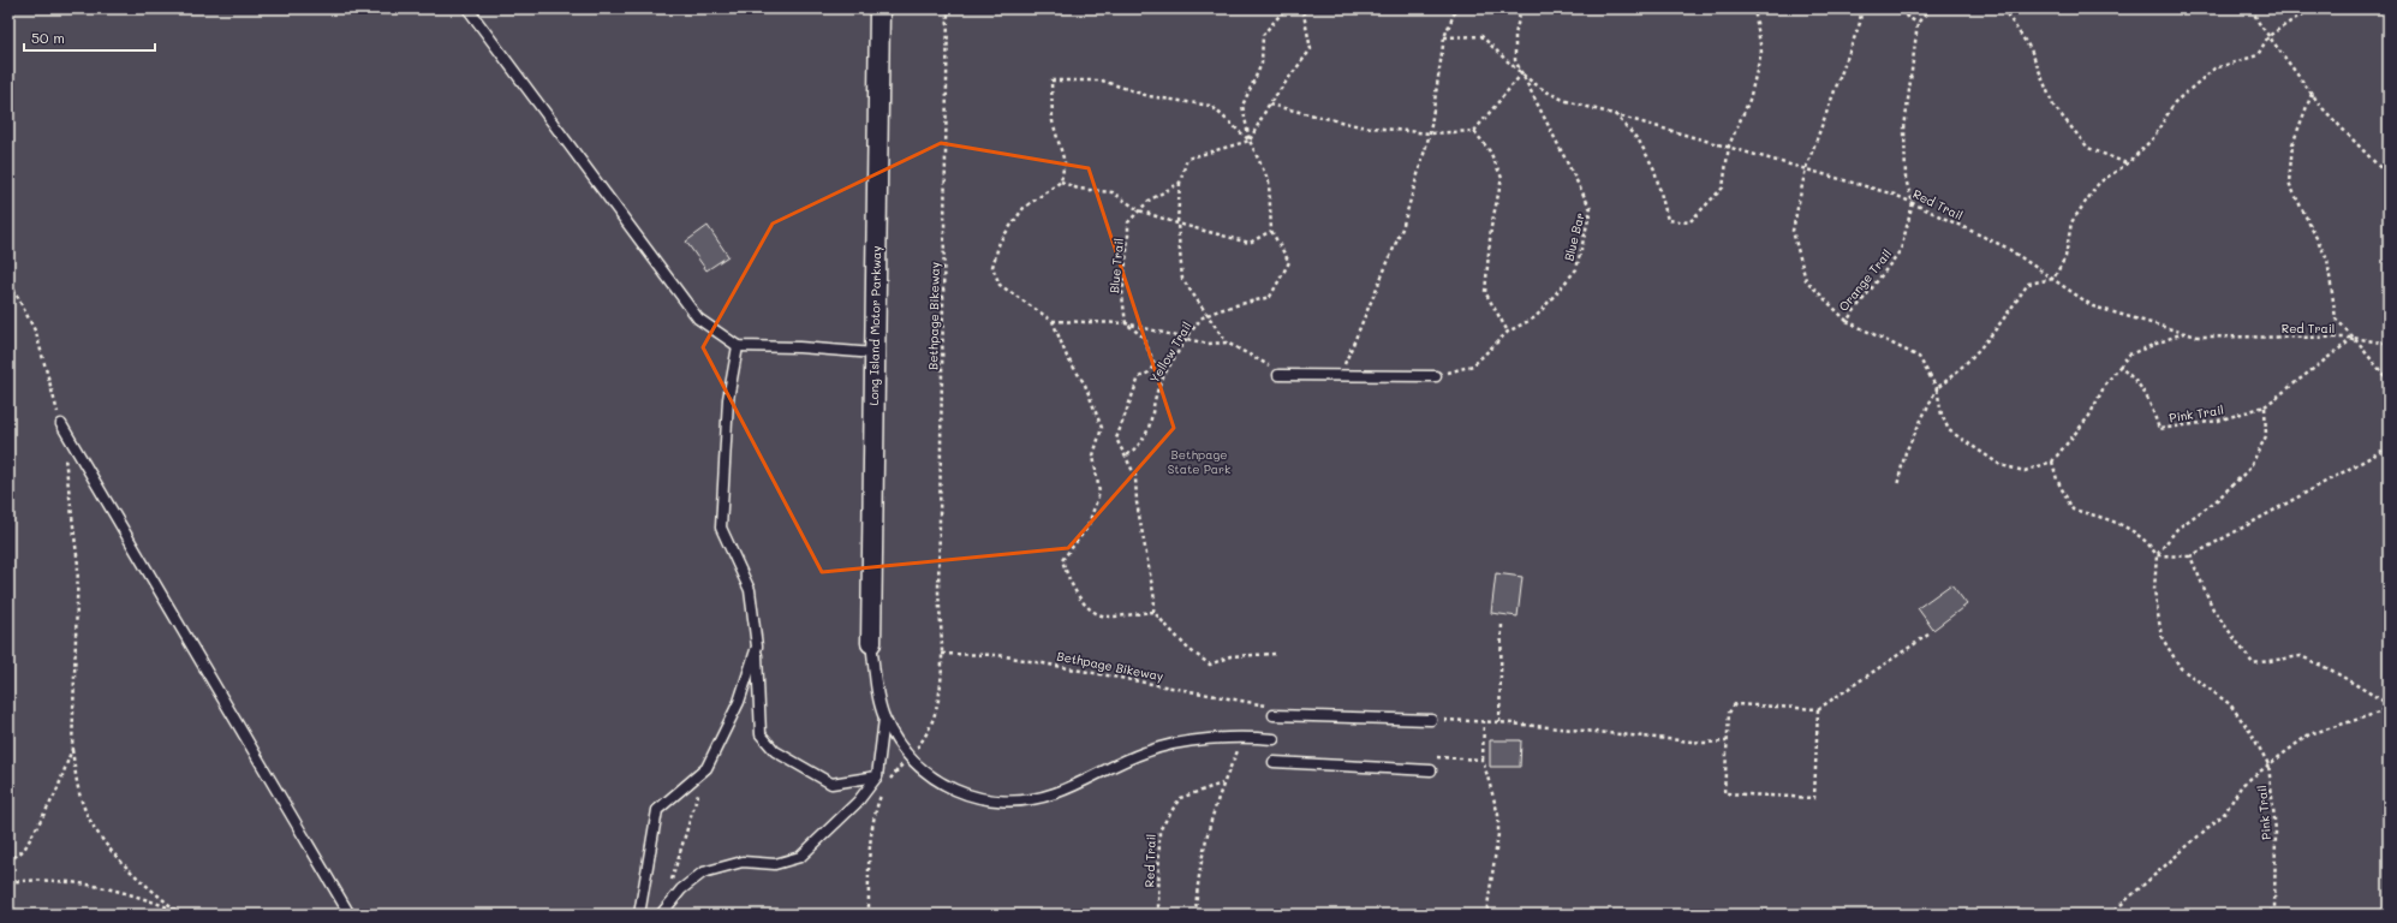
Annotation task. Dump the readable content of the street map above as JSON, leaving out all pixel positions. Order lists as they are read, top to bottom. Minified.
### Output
{"streets":{"street":["Long Island Motor Parkway"],"path":["Red Trail","Blue Bar","Blue Trail","Orange Trail","Bethpage Bikeway","Yellow Trail","Pink Trail"]},"crossings":[["Red Trail","Blue Bar"],["Red Trail","Orange Trail"],["Blue Trail","Yellow Trail"]],"parks":["Bethpage State Park"],"scale_bar":"50 m"}
